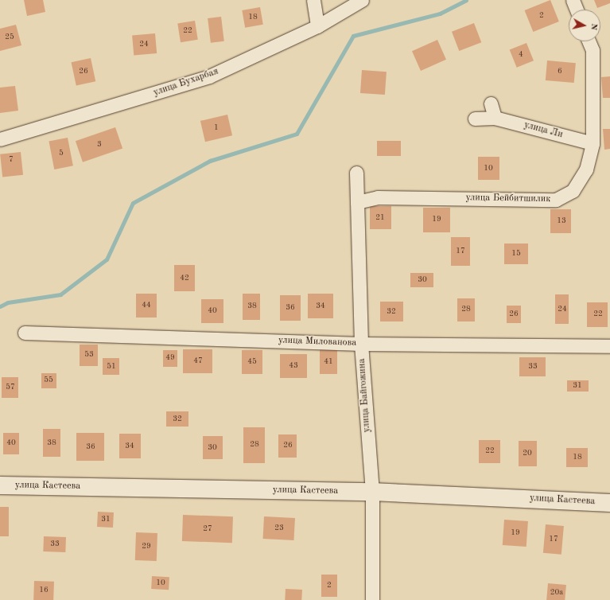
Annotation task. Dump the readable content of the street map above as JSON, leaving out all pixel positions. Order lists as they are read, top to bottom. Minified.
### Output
{"streets":{"street":["улица Бухарбая","улица Ли","улица Бейбитшилик","улица Милованова","улица Байгожина","улица Кастеева"]},"crossings":[["улица Ли","улица Бейбитшилик"],["улица Бейбитшилик","улица Байгожина"],["улица Милованова","улица Байгожина"],["улица Байгожина","улица Кастеева"]],"house_numbers":["2","18","22","25","24","4","26","6","1","3","5","7","10","21","19","13","17","15","42","30","44","38","34","36","28","24","40","32","26","22","53","49","47","45","41","43","51","33","55","31","57","32","40","38","28","26","34","36","30","22","20","18","31","23","27","19","17","33","29","10","2","16","20а"],"north":"right"}
